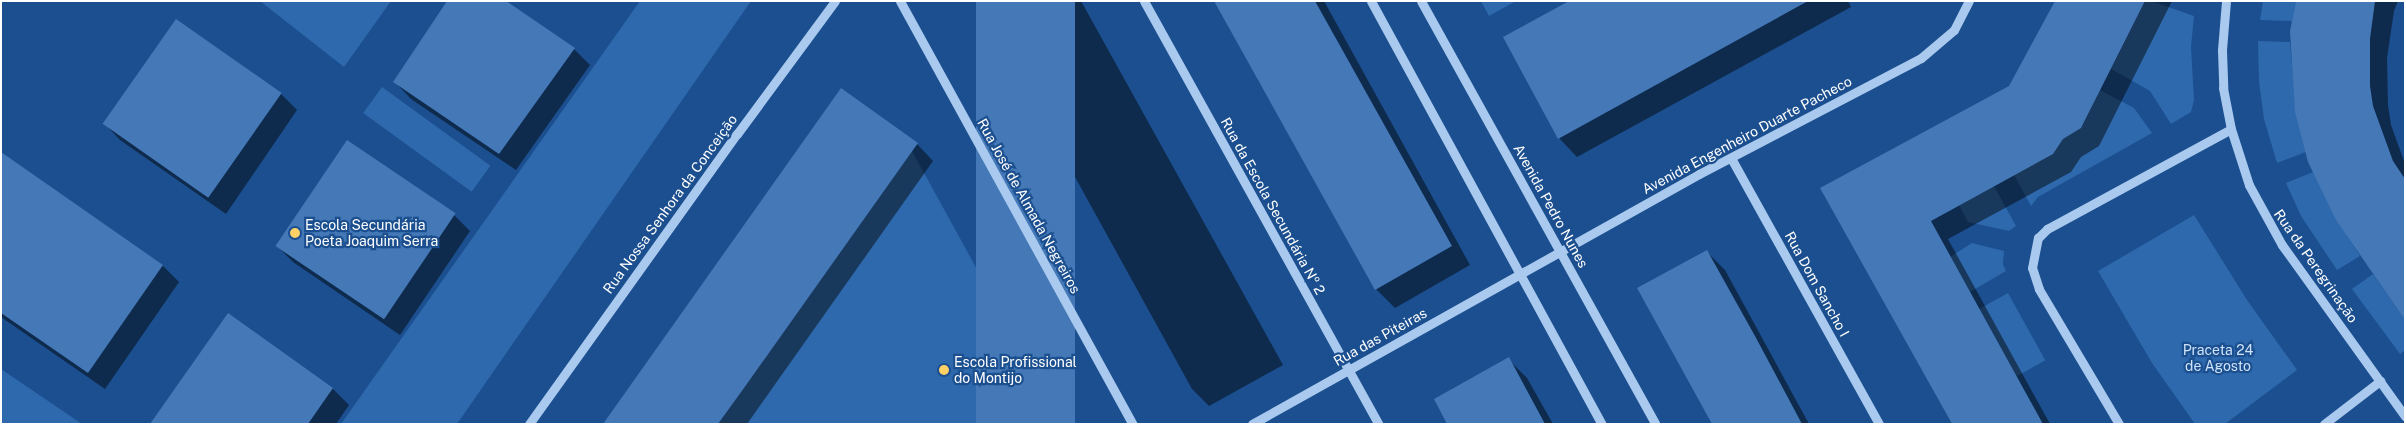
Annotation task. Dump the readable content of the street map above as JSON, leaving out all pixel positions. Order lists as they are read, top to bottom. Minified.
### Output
{"streets":{"street":["Avenida Engenheiro Duarte Pacheco","Rua Nossa Senhora da Conceição","Rua José de Almada Negreiros","Rua da Escola Secundária Nº 2","Avenida Pedro Nunes","Rua da Peregrinação","Rua Dom Sancho I","Rua das Piteiras"]},"crossings":[["Avenida Engenheiro Duarte Pacheco","Avenida Pedro Nunes"],["Avenida Engenheiro Duarte Pacheco","Rua Dom Sancho I"],["Avenida Engenheiro Duarte Pacheco","Rua das Piteiras"],["Rua da Escola Secundária Nº 2","Rua das Piteiras"]],"parks":["Praceta 24 de Agosto"],"places":["Escola Secundária Poeta Joaquim Serra","Escola Profissional do Montijo"]}
